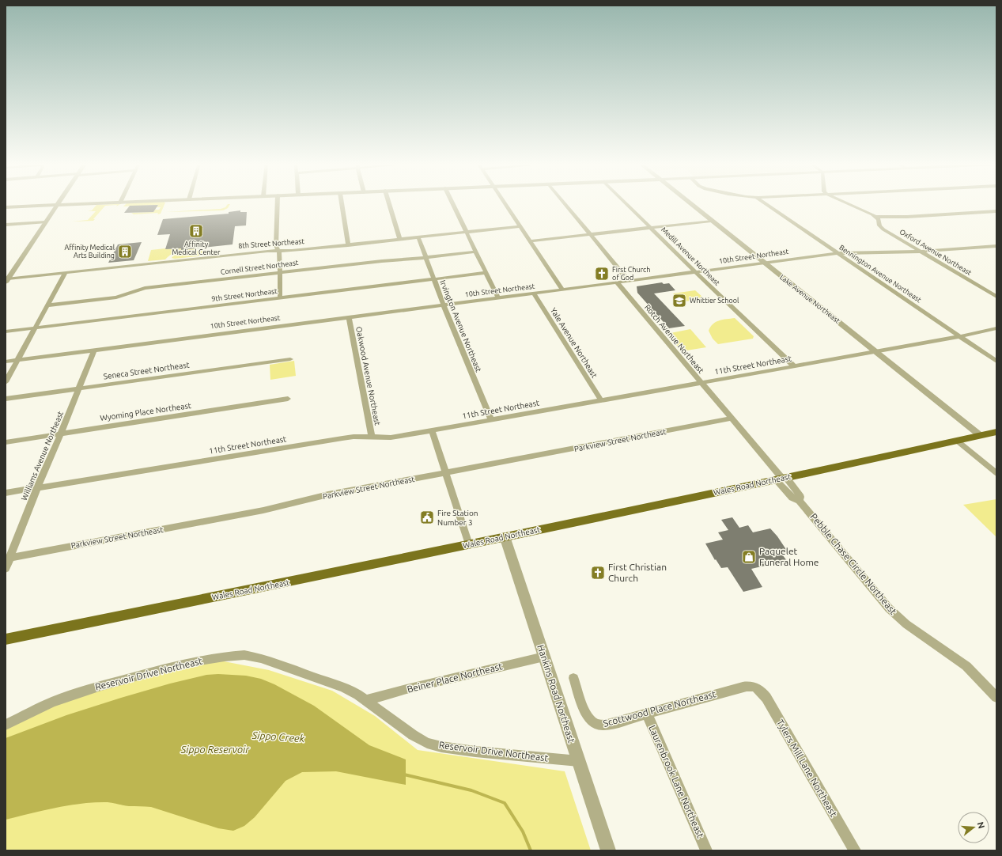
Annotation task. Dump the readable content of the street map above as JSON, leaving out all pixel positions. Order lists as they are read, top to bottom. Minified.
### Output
{"streets":{"main road":["Wales Road Northeast"],"street":["8th Street Northeast","Oxford Avenue Northeast","Medill Avenue Northeast","10th Street Northeast","Cornell Street Northeast","Bennington Avenue Northeast","9th Street Northeast","Lake Avenue Northeast","Irvington Avenue Northeast","Rotch Avenue Northeast","Yale Avenue Northeast","11th Street Northeast","Seneca Street Northeast","Oakwood Avenue Northeast","Wyoming Place Northeast","Parkview Street Northeast","Williams Avenue Northeast","Pebble Chase Circle Northeast","Reservoir Drive Northeast","Beiner Place Northeast","Hankins Road Northeast","Scottwood Place Northeast","Tylers Mill Lane Northeast","Laurenbrook Lane Northeast"]},"crossings":[["8th Street Northeast","Irvington Avenue Northeast"],["Oxford Avenue Northeast","10th Street Northeast"],["Medill Avenue Northeast","10th Street Northeast"],["Medill Avenue Northeast","11th Street Northeast"],["10th Street Northeast","Bennington Avenue Northeast"],["10th Street Northeast","Lake Avenue Northeast"],["10th Street Northeast","Irvington Avenue Northeast"],["10th Street Northeast","Rotch Avenue Northeast"],["10th Street Northeast","Yale Avenue Northeast"],["10th Street Northeast","Oakwood Avenue Northeast"],["10th Street Northeast","Williams Avenue Northeast"],["Cornell Street Northeast","Irvington Avenue Northeast"],["Bennington Avenue Northeast","11th Street Northeast"],["9th Street Northeast","Irvington Avenue Northeast"],["Lake Avenue Northeast","11th Street Northeast"],["Lake Avenue Northeast","Wales Road Northeast"],["Irvington Avenue Northeast","11th Street Northeast"],["Rotch Avenue Northeast","11th Street Northeast"],["Rotch Avenue Northeast","Parkview Street Northeast"],["Rotch Avenue Northeast","Wales Road Northeast"],["Rotch Avenue Northeast","Pebble Chase Circle Northeast"],["Yale Avenue Northeast","11th Street Northeast"],["11th Street Northeast","Oakwood Avenue Northeast"],["11th Street Northeast","Williams Avenue Northeast"],["Seneca Street Northeast","Williams Avenue Northeast"],["Wyoming Place Northeast","Williams Avenue Northeast"],["Parkview Street Northeast","Williams Avenue Northeast"],["Wales Road Northeast","Pebble Chase Circle Northeast"],["Wales Road Northeast","Hankins Road Northeast"],["Reservoir Drive Northeast","Beiner Place Northeast"],["Reservoir Drive Northeast","Hankins Road Northeast"],["Beiner Place Northeast","Hankins Road Northeast"],["Scottwood Place Northeast","Tylers Mill Lane Northeast"],["Scottwood Place Northeast","Laurenbrook Lane Northeast"]],"water":["Sippo Creek","Sippo Reservoir"],"places":{"building":["Affinity Medical Center","Affinity Medical Arts Building"],"church":["First Church of God","First Christian Church"],"school or university":["Whittier School"],"public building":["Fire Station Number 3"],"shop":["Paquelet Funeral Home"]},"north":"right"}
